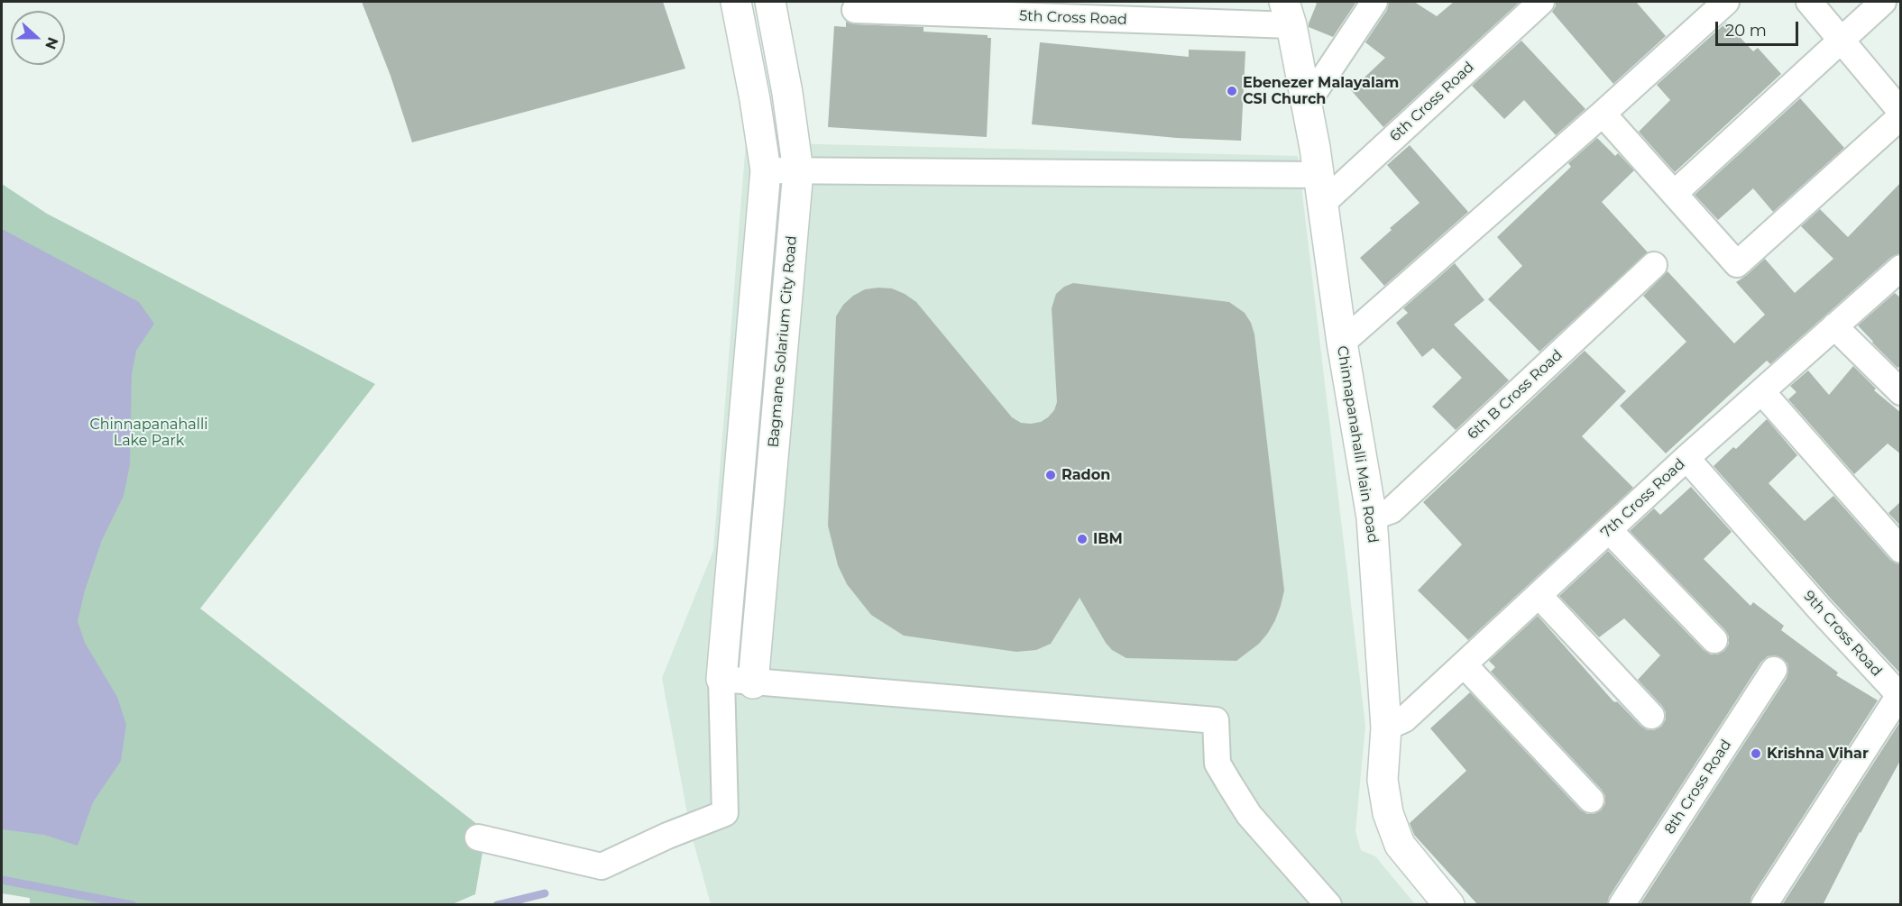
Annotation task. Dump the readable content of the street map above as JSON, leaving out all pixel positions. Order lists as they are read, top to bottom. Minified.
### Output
{"streets":{"street":["5th Cross Road","6th Cross Road","Bagmane Solarium City Road","6th B Cross Road","Chinnapanahalli Main Road","7th Cross Road","9th Cross Road","8th Cross Road"]},"crossings":[["5th Cross Road","Chinnapanahalli Main Road"],["6th Cross Road","Chinnapanahalli Main Road"],["6th B Cross Road","Chinnapanahalli Main Road"],["Chinnapanahalli Main Road","7th Cross Road"],["7th Cross Road","9th Cross Road"]],"parks":["Chinnapanahalli Lake Park"],"places":["Ebenezer Malayalam CSI Church","Radon","IBM","Krishna Vihar"],"scale_bar":"20 m","north":"right"}
